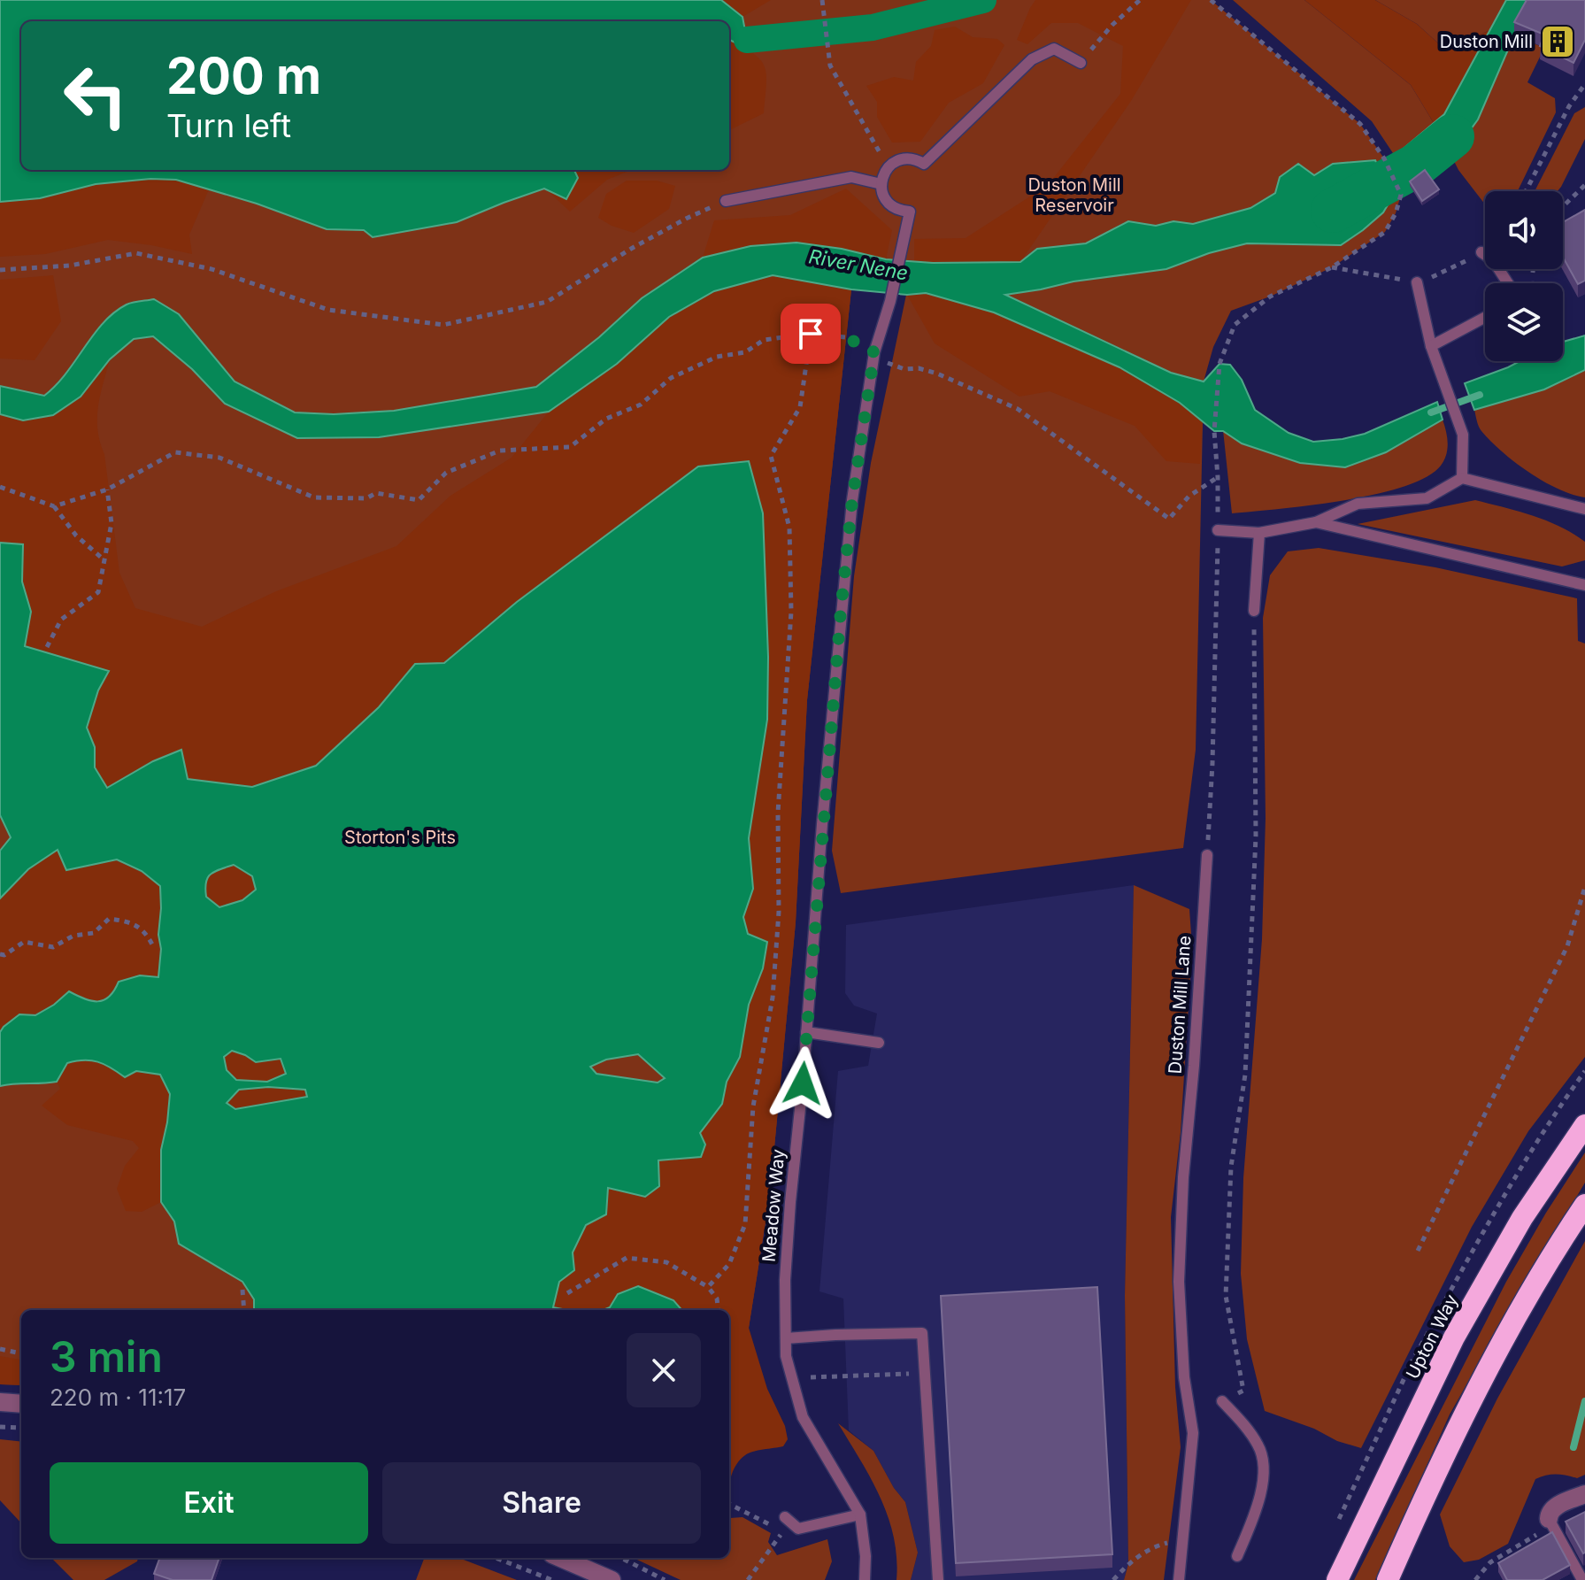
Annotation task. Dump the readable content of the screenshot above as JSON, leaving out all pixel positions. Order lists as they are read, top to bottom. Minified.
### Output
{"streets":{"highway":["Upton Way"],"lane":["Duston Mill Lane","Meadow Way"]},"water":["River Nene"],"parks":["Duston Mill Reservoir","Storton's Pits"],"places":{"building":["Duston Mill"]},"page":{"turn":["200 m","Turn left"],"heading":["3 min","220 m · 11:17"],"buttons":["Exit","Share"]}}
